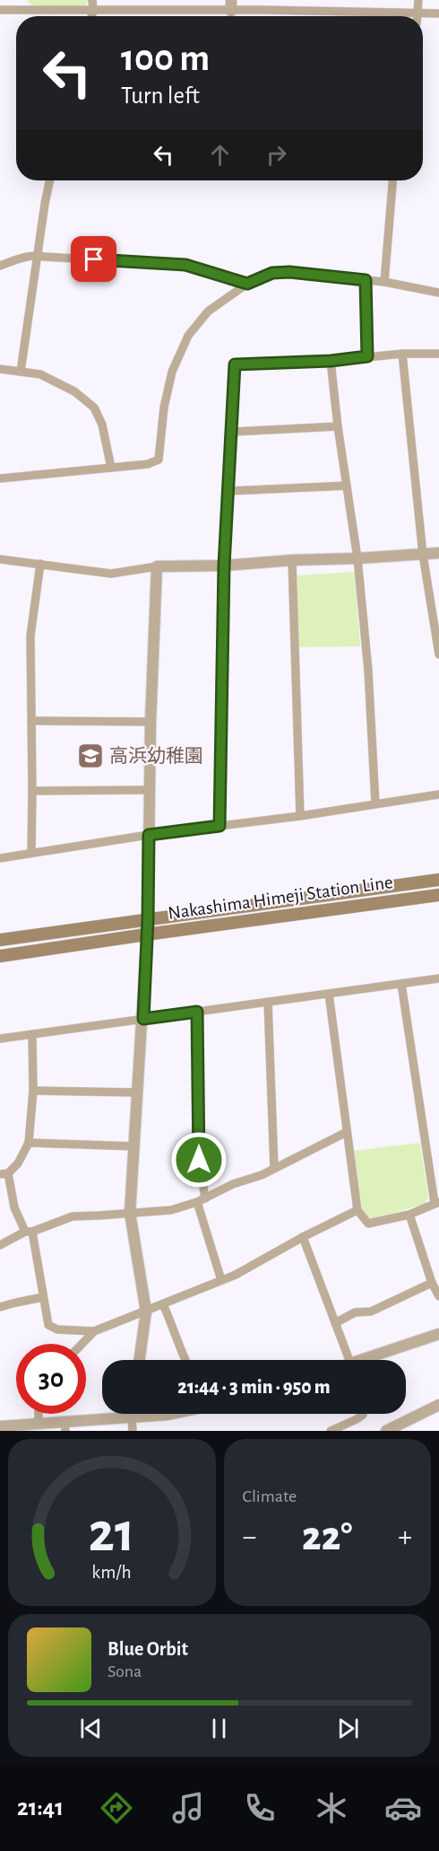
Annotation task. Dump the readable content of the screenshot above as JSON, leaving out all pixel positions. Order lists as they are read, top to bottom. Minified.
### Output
{"streets":{"main road":["Nakashima Himeji Station Line"]},"places":{"school or university":["高浜幼稚園"]},"page":{"turn":["100 m","Turn left"],"limit":"30","trip":"21:44 · 3 min · 950 m","tile":"Climate","heat":["−","22°","+"],"song":["Blue Orbit","Sona"],"tabs":"21:41","gauge":["21","km/h"]}}
